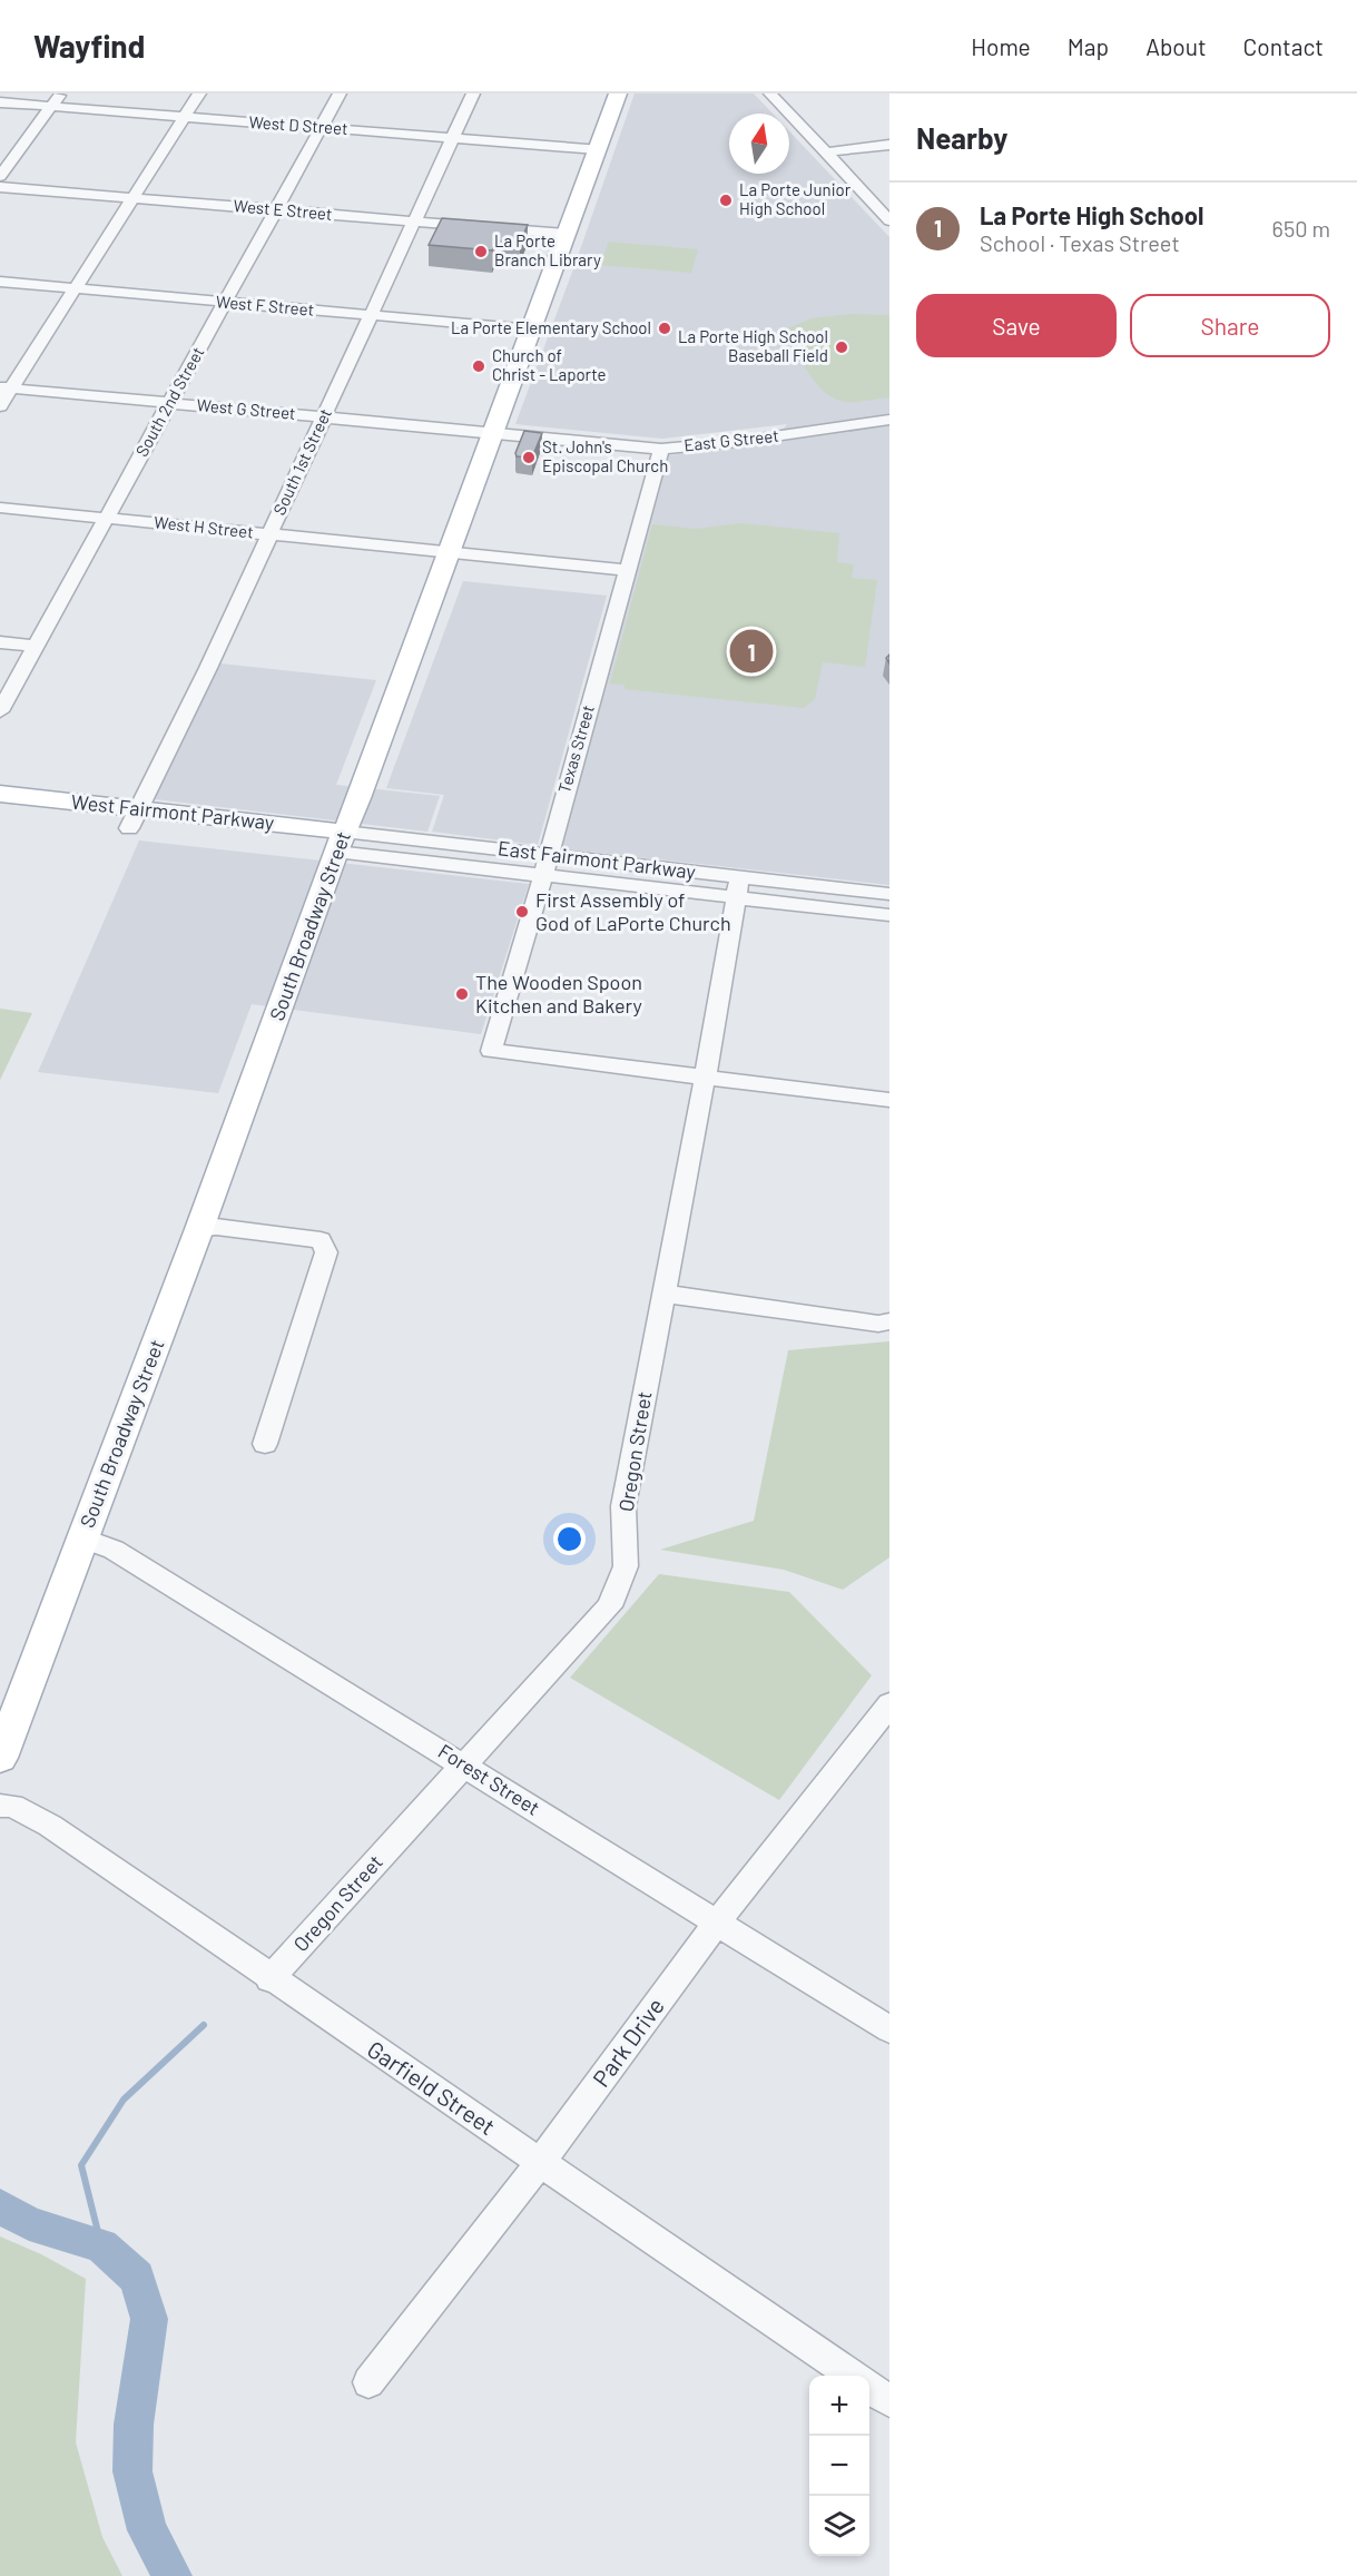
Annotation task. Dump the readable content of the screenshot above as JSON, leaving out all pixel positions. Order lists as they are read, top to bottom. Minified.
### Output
{"streets":{"main road":["West Fairmont Parkway","South Broadway Street"],"street":["West D Street","West E Street","West F Street","South 2nd Street","West G Street","East G Street","South 1st Street","West H Street","Texas Street","East Fairmont Parkway","Oregon Street","Forest Street","Park Drive","Garfield Street"]},"crossings":[["West D Street","South 2nd Street"],["West D Street","South 1st Street"],["West D Street","South Broadway Street"],["West E Street","South 2nd Street"],["West E Street","South 1st Street"],["West E Street","South Broadway Street"],["West F Street","South 2nd Street"],["West F Street","South 1st Street"],["West F Street","South Broadway Street"],["South 2nd Street","West G Street"],["South 2nd Street","West H Street"],["West G Street","East G Street"],["West G Street","South 1st Street"],["West G Street","South Broadway Street"],["East G Street","Texas Street"],["East G Street","South Broadway Street"],["South 1st Street","West H Street"],["South 1st Street","West Fairmont Parkway"],["West H Street","Texas Street"],["West H Street","South Broadway Street"],["Texas Street","East Fairmont Parkway"],["Texas Street","Oregon Street"],["West Fairmont Parkway","East Fairmont Parkway"],["West Fairmont Parkway","South Broadway Street"],["East Fairmont Parkway","South Broadway Street"],["East Fairmont Parkway","Oregon Street"],["South Broadway Street","Forest Street"],["Oregon Street","Forest Street"],["Oregon Street","Garfield Street"],["Forest Street","Park Drive"],["Park Drive","Garfield Street"]],"places":["La Porte Junior High School","La Porte Branch Library","La Porte Elementary School","La Porte High School Baseball Field","Church of Christ - Laporte","St. John's Episcopal Church","First Assembly of God of LaPorte Church","The Wooden Spoon Kitchen and Bakery"],"north":"top","page":{"header":"Wayfind","nav":["Home","Map","About","Contact"],"heading":"Nearby","list":[{"mark":"1","name":"La Porte High School","note":"School · Texas Street","value":"650 m"}],"buttons":["Save","Share"],"pins":"1","map_buttons":["+","−"]}}
